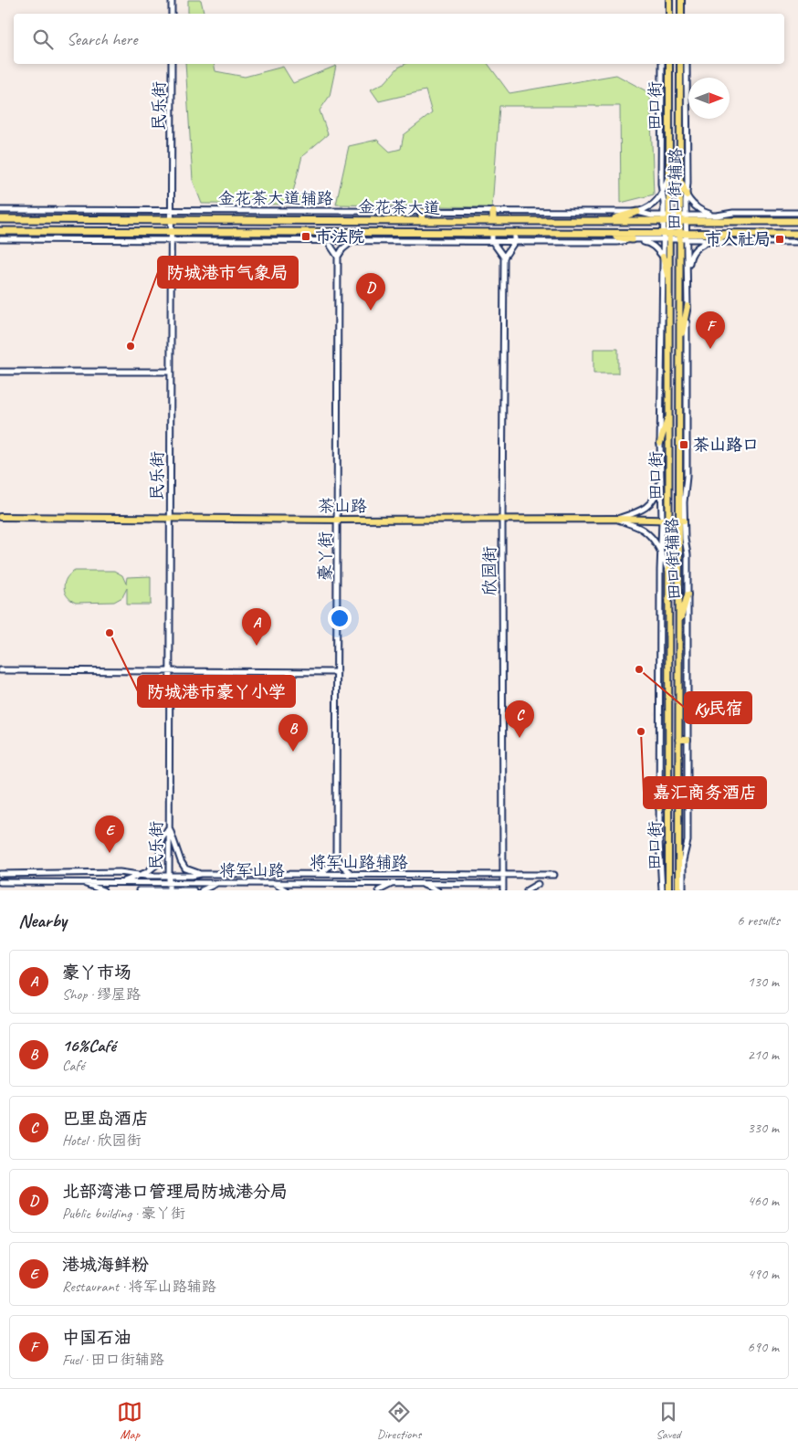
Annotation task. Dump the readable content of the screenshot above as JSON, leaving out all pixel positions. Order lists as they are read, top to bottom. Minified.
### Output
{"streets":{"highway":["金花茶大道"],"main road":["田口街","茶山路"],"street":["民乐街","田口街辅路","金花茶大道辅路","豪丫街","欣园街","将军山路辅路","将军山路"]},"crossings":[["民乐街","金花茶大道辅路"],["民乐街","金花茶大道"],["民乐街","茶山路"],["民乐街","将军山路辅路"],["民乐街","将军山路"],["田口街","田口街辅路"],["田口街","金花茶大道辅路"],["田口街","金花茶大道"],["田口街","茶山路"],["田口街辅路","金花茶大道辅路"],["田口街辅路","金花茶大道"],["田口街辅路","茶山路"],["金花茶大道辅路","金花茶大道"],["茶山路","豪丫街"],["茶山路","欣园街"],["欣园街","将军山路辅路"],["欣园街","将军山路"]],"places":{"transit":["巿法院","市人社局","茶山路口"],"other":["防城港市气象局","防城港市豪丫小学","Ky民宿","嘉汇商务酒店"]},"north":"right","page":{"search":"Search here","pins":["D","F","A","C","B","E"],"heading":["Nearby","6 results"],"list":[{"mark":"A","name":"豪丫市场","note":"Shop · 缪屋路","value":"130 m"},{"mark":"B","name":"16%Café","note":"Café","value":"210 m"},{"mark":"C","name":"巴里岛酒店","note":"Hotel · 欣园街","value":"330 m"},{"mark":"D","name":"北部湾港口管理局防城港分局","note":"Public building · 豪丫街","value":"460 m"},{"mark":"E","name":"港城海鲜粉","note":"Restaurant · 将军山路辅路","value":"490 m"},{"mark":"F","name":"中国石油","note":"Fuel · 田口街辅路","value":"690 m"}],"nav":["Map","Directions","Saved"]}}
